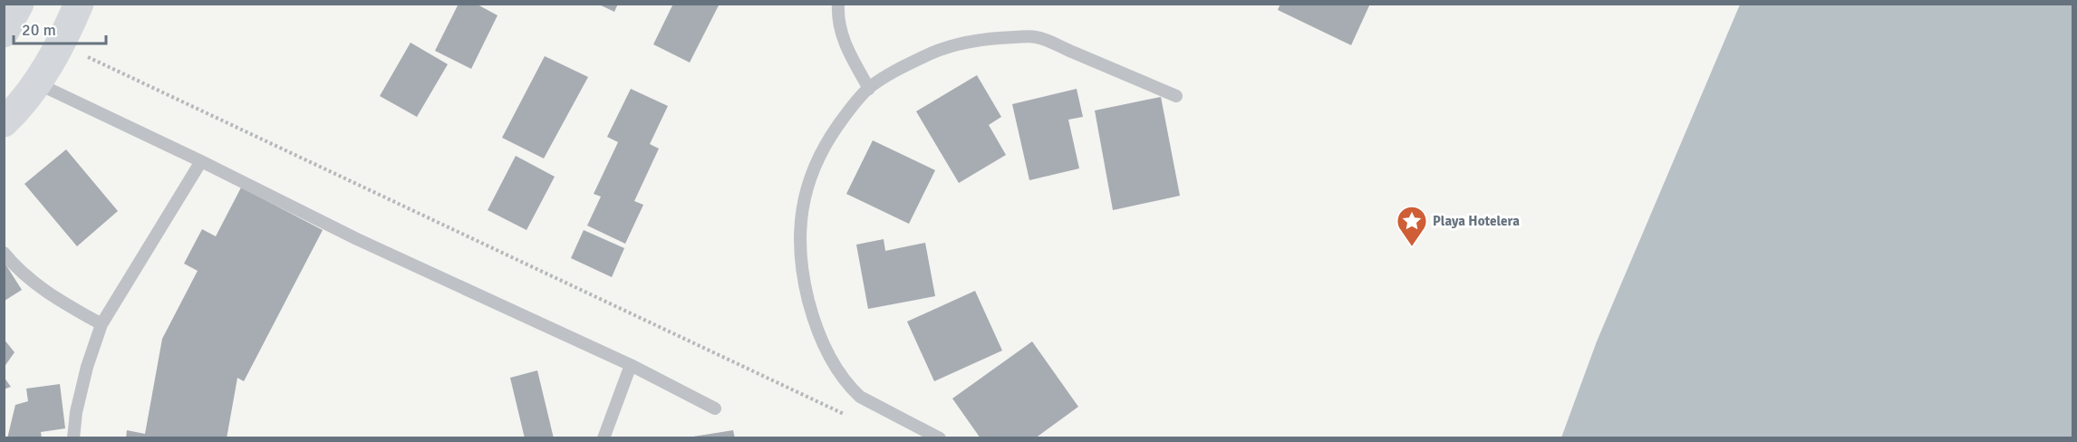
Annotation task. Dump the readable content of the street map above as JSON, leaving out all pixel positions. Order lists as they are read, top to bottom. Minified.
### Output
{"places":{"place":["Playa Hotelera"]},"scale_bar":"20 m"}
